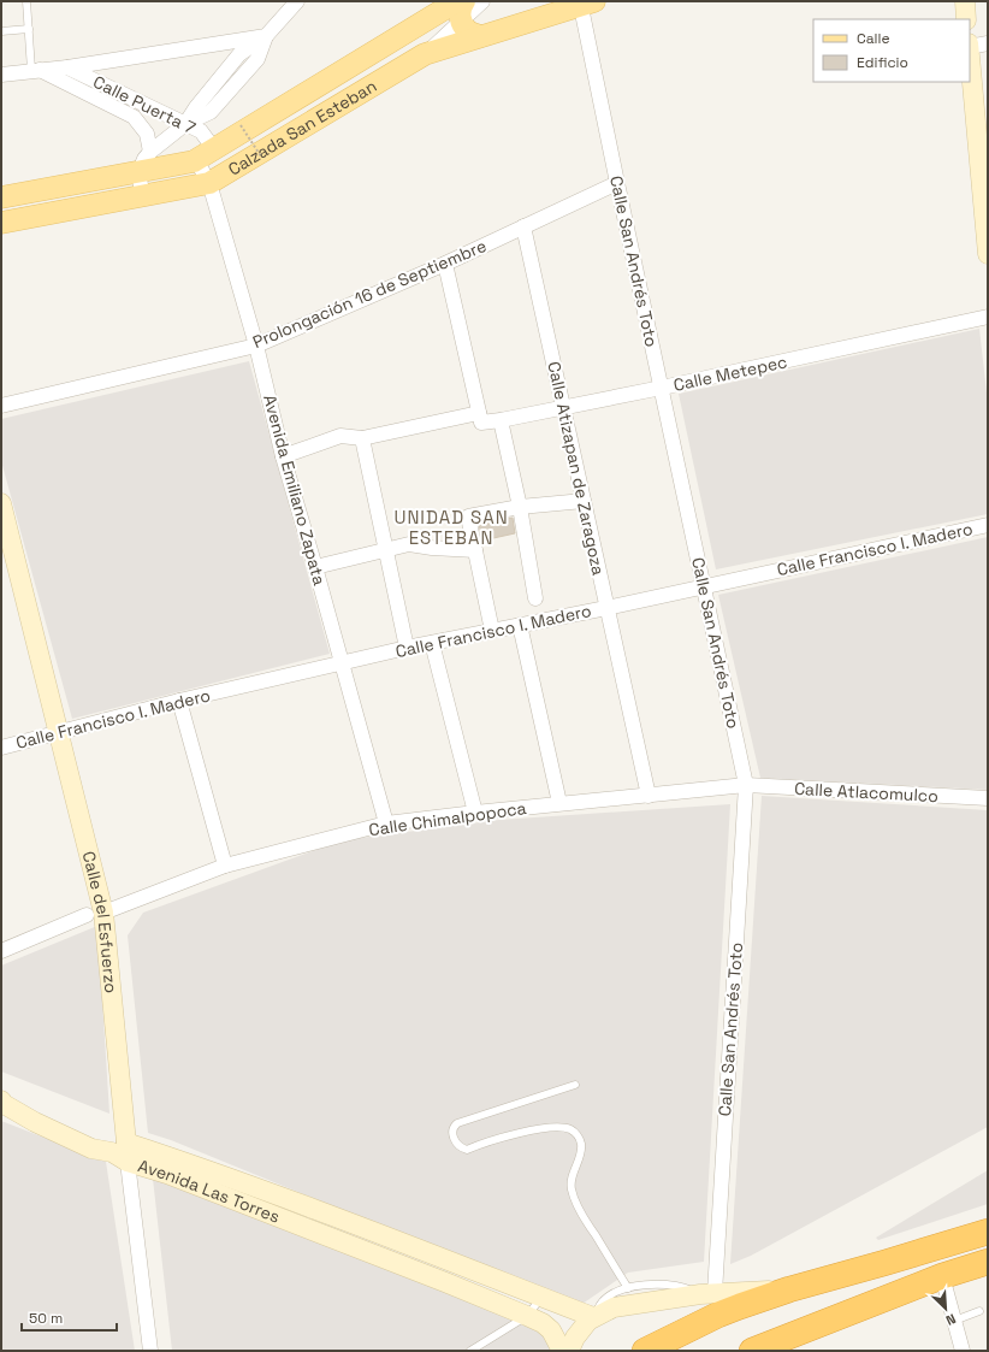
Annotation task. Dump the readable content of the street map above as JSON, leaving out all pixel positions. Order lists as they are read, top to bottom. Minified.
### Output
{"streets":{"main road":["Calzada San Esteban","Calle del Esfuerzo","Avenida Las Torres"],"street":["Calle Puerta 7","Calle San Andrés Toto","Prolongación 16 de Septiembre","Calle Metepec","Calle Atizapan de Zaragoza","Avenida Emiliano Zapata","Calle Francisco I. Madero","Calle Atlacomulco","Calle Chimalpopoca"]},"crossings":[["Calle Puerta 7","Calzada San Esteban"],["Calle Puerta 7","Avenida Emiliano Zapata"],["Calzada San Esteban","Calle San Andrés Toto"],["Calzada San Esteban","Avenida Emiliano Zapata"],["Calle San Andrés Toto","Prolongación 16 de Septiembre"],["Calle San Andrés Toto","Calle Metepec"],["Calle San Andrés Toto","Calle Francisco I. Madero"],["Calle San Andrés Toto","Calle Atlacomulco"],["Calle San Andrés Toto","Calle Chimalpopoca"],["Prolongación 16 de Septiembre","Calle Atizapan de Zaragoza"],["Prolongación 16 de Septiembre","Avenida Emiliano Zapata"],["Calle Metepec","Calle Atizapan de Zaragoza"],["Calle Atizapan de Zaragoza","Calle Francisco I. Madero"],["Calle Atizapan de Zaragoza","Calle Chimalpopoca"],["Avenida Emiliano Zapata","Calle Francisco I. Madero"],["Avenida Emiliano Zapata","Calle Chimalpopoca"],["Calle Francisco I. Madero","Calle del Esfuerzo"],["Calle Atlacomulco","Calle Chimalpopoca"],["Calle Chimalpopoca","Calle del Esfuerzo"],["Calle del Esfuerzo","Avenida Las Torres"]],"districts":["UNIDAD SAN ESTEBAN"],"legend":["Calle","Edificio"],"scale_bar":"50 m","north":"bottom right"}
